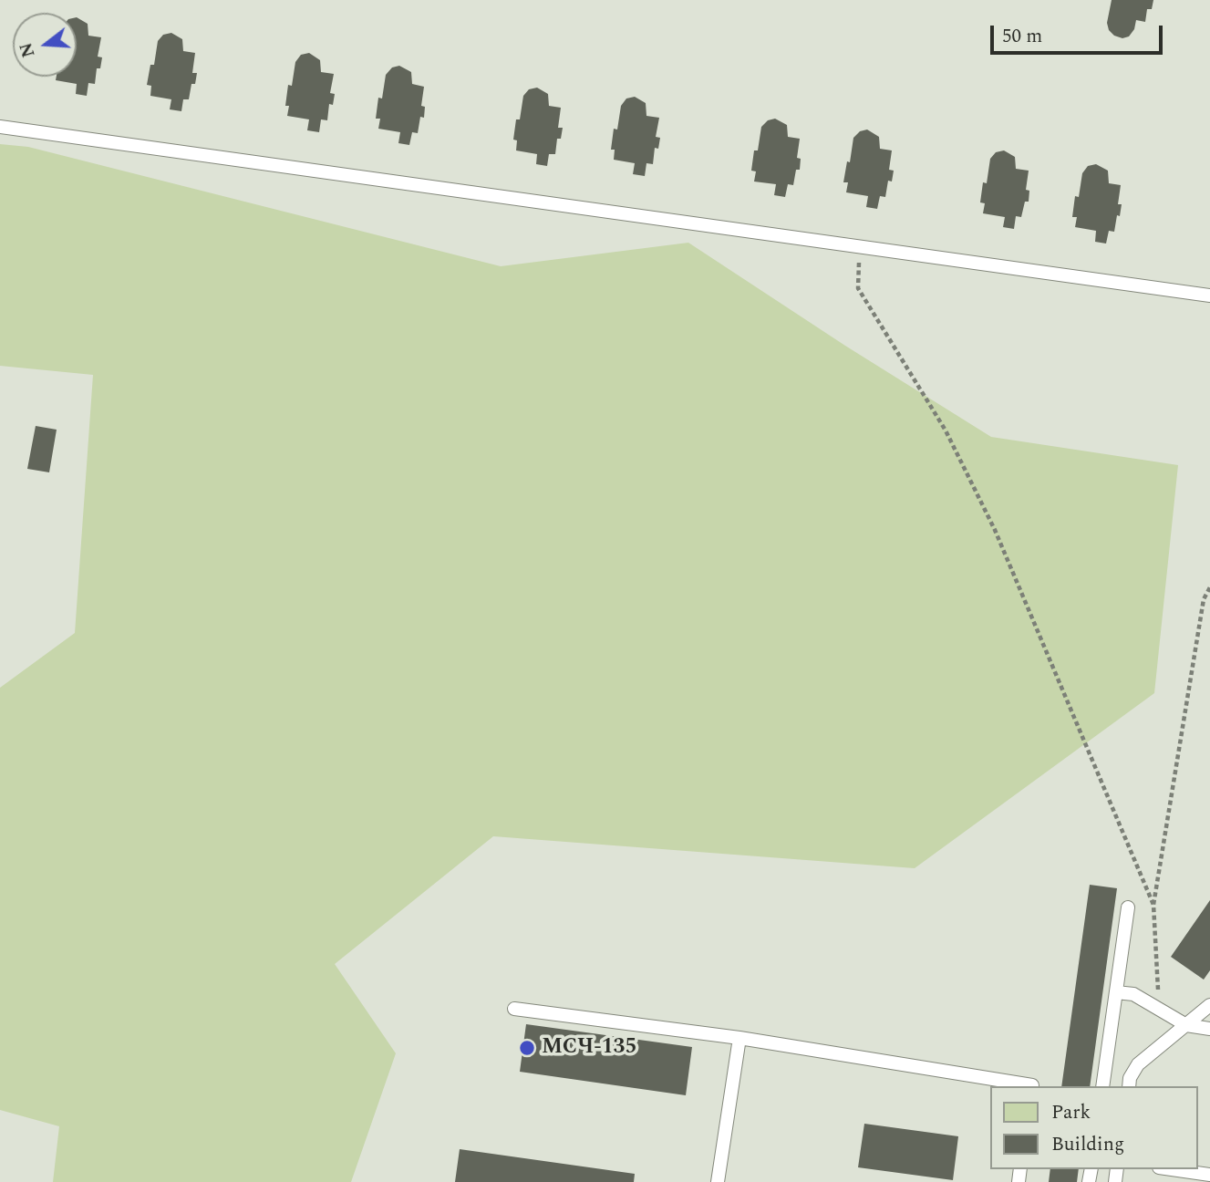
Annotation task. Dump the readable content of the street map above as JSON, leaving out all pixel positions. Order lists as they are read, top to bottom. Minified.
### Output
{"places":["МСЧ-135"],"legend":["Park","Building"],"scale_bar":"50 m","north":"left"}
